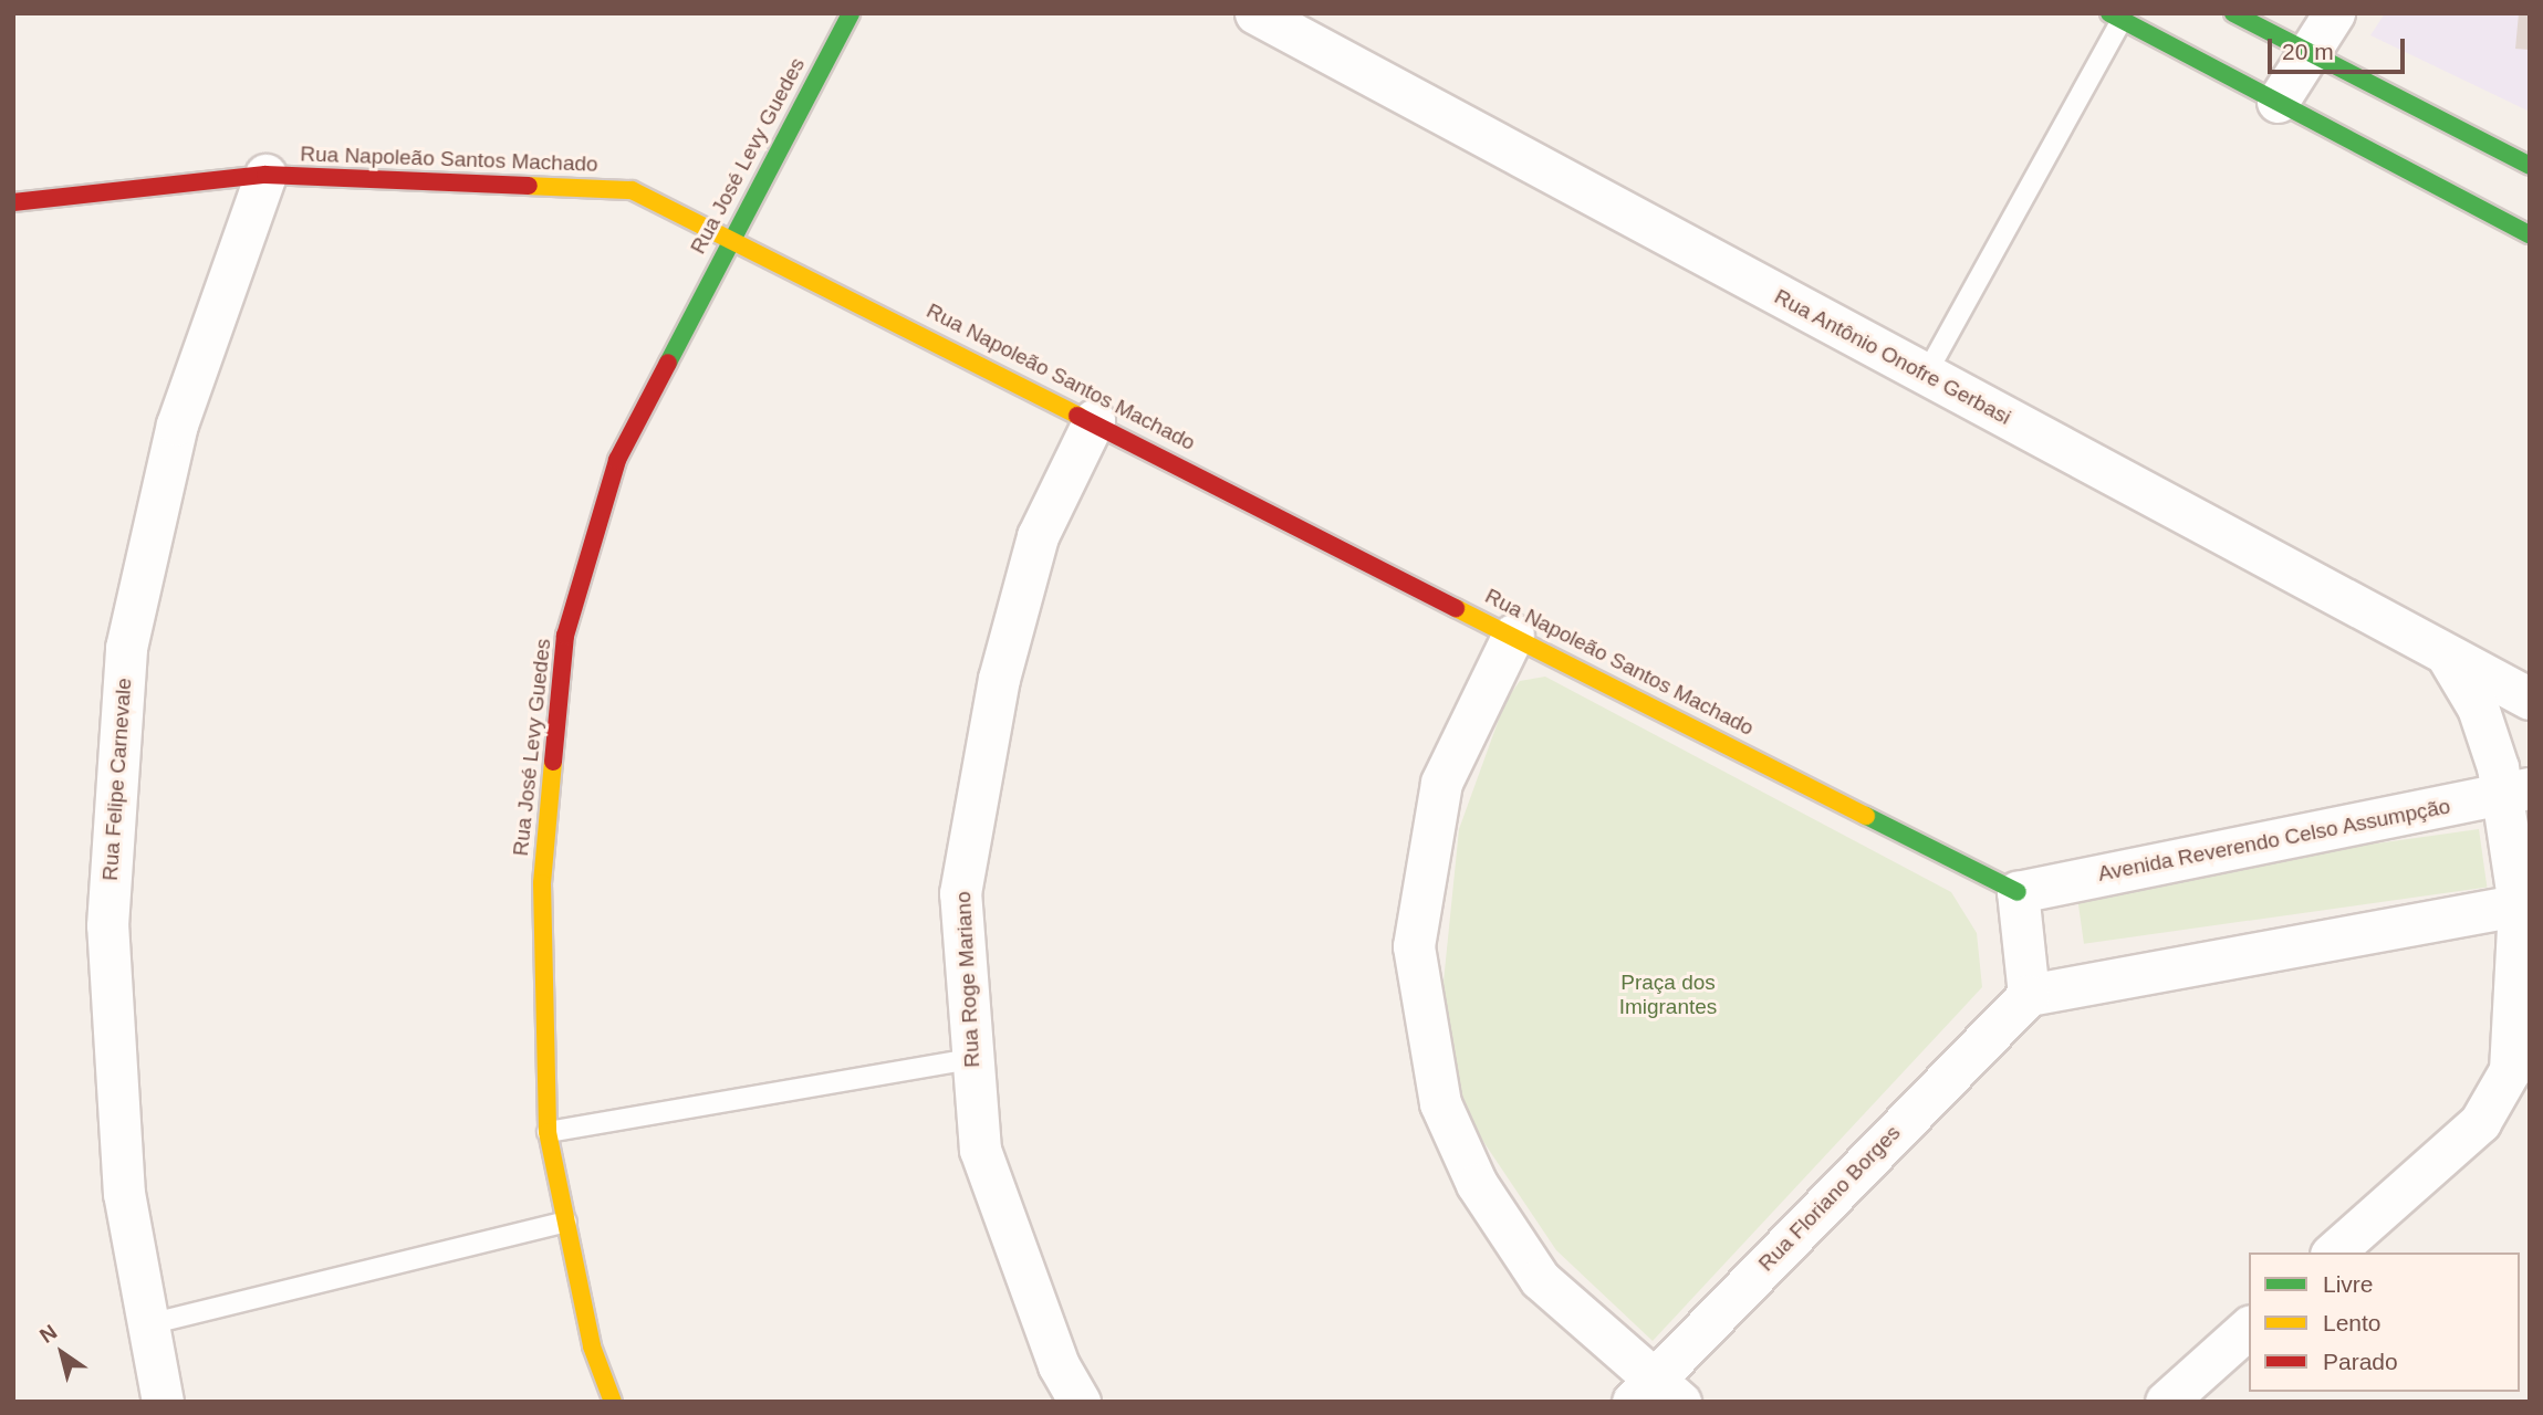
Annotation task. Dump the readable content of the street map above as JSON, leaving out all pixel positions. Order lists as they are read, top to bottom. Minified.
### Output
{"streets":{"street":["Rua José Levy Guedes","Rua Napoleão Santos Machado","Rua Antônio Onofre Gerbasi","Rua Felipe Carnevale","Avenida Reverendo Celso Assumpção","Rua Roge Mariano","Rua Floriano Borges"]},"crossings":[["Rua José Levy Guedes","Rua Napoleão Santos Machado"],["Rua Napoleão Santos Machado","Rua Felipe Carnevale"],["Rua Napoleão Santos Machado","Avenida Reverendo Celso Assumpção"],["Rua Napoleão Santos Machado","Rua Roge Mariano"]],"parks":["Praça dos Imigrantes"],"legend":["Livre","Lento","Parado"],"scale_bar":"20 m","north":"top left"}
